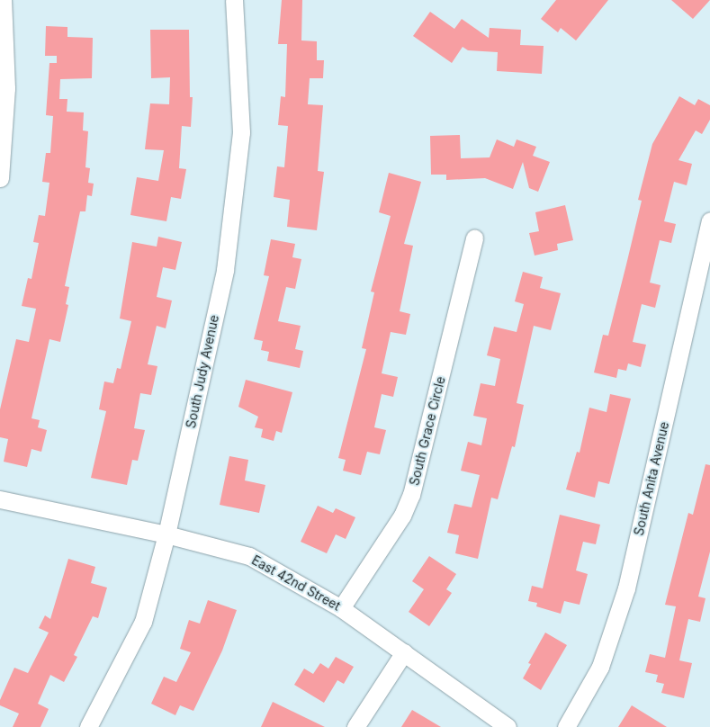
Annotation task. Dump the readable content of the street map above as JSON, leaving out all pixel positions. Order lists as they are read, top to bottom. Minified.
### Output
{"streets":{"street":["South Judy Avenue","South Grace Circle","South Anita Avenue","East 42nd Street"]},"crossings":[["South Judy Avenue","East 42nd Street"],["South Grace Circle","East 42nd Street"]]}
